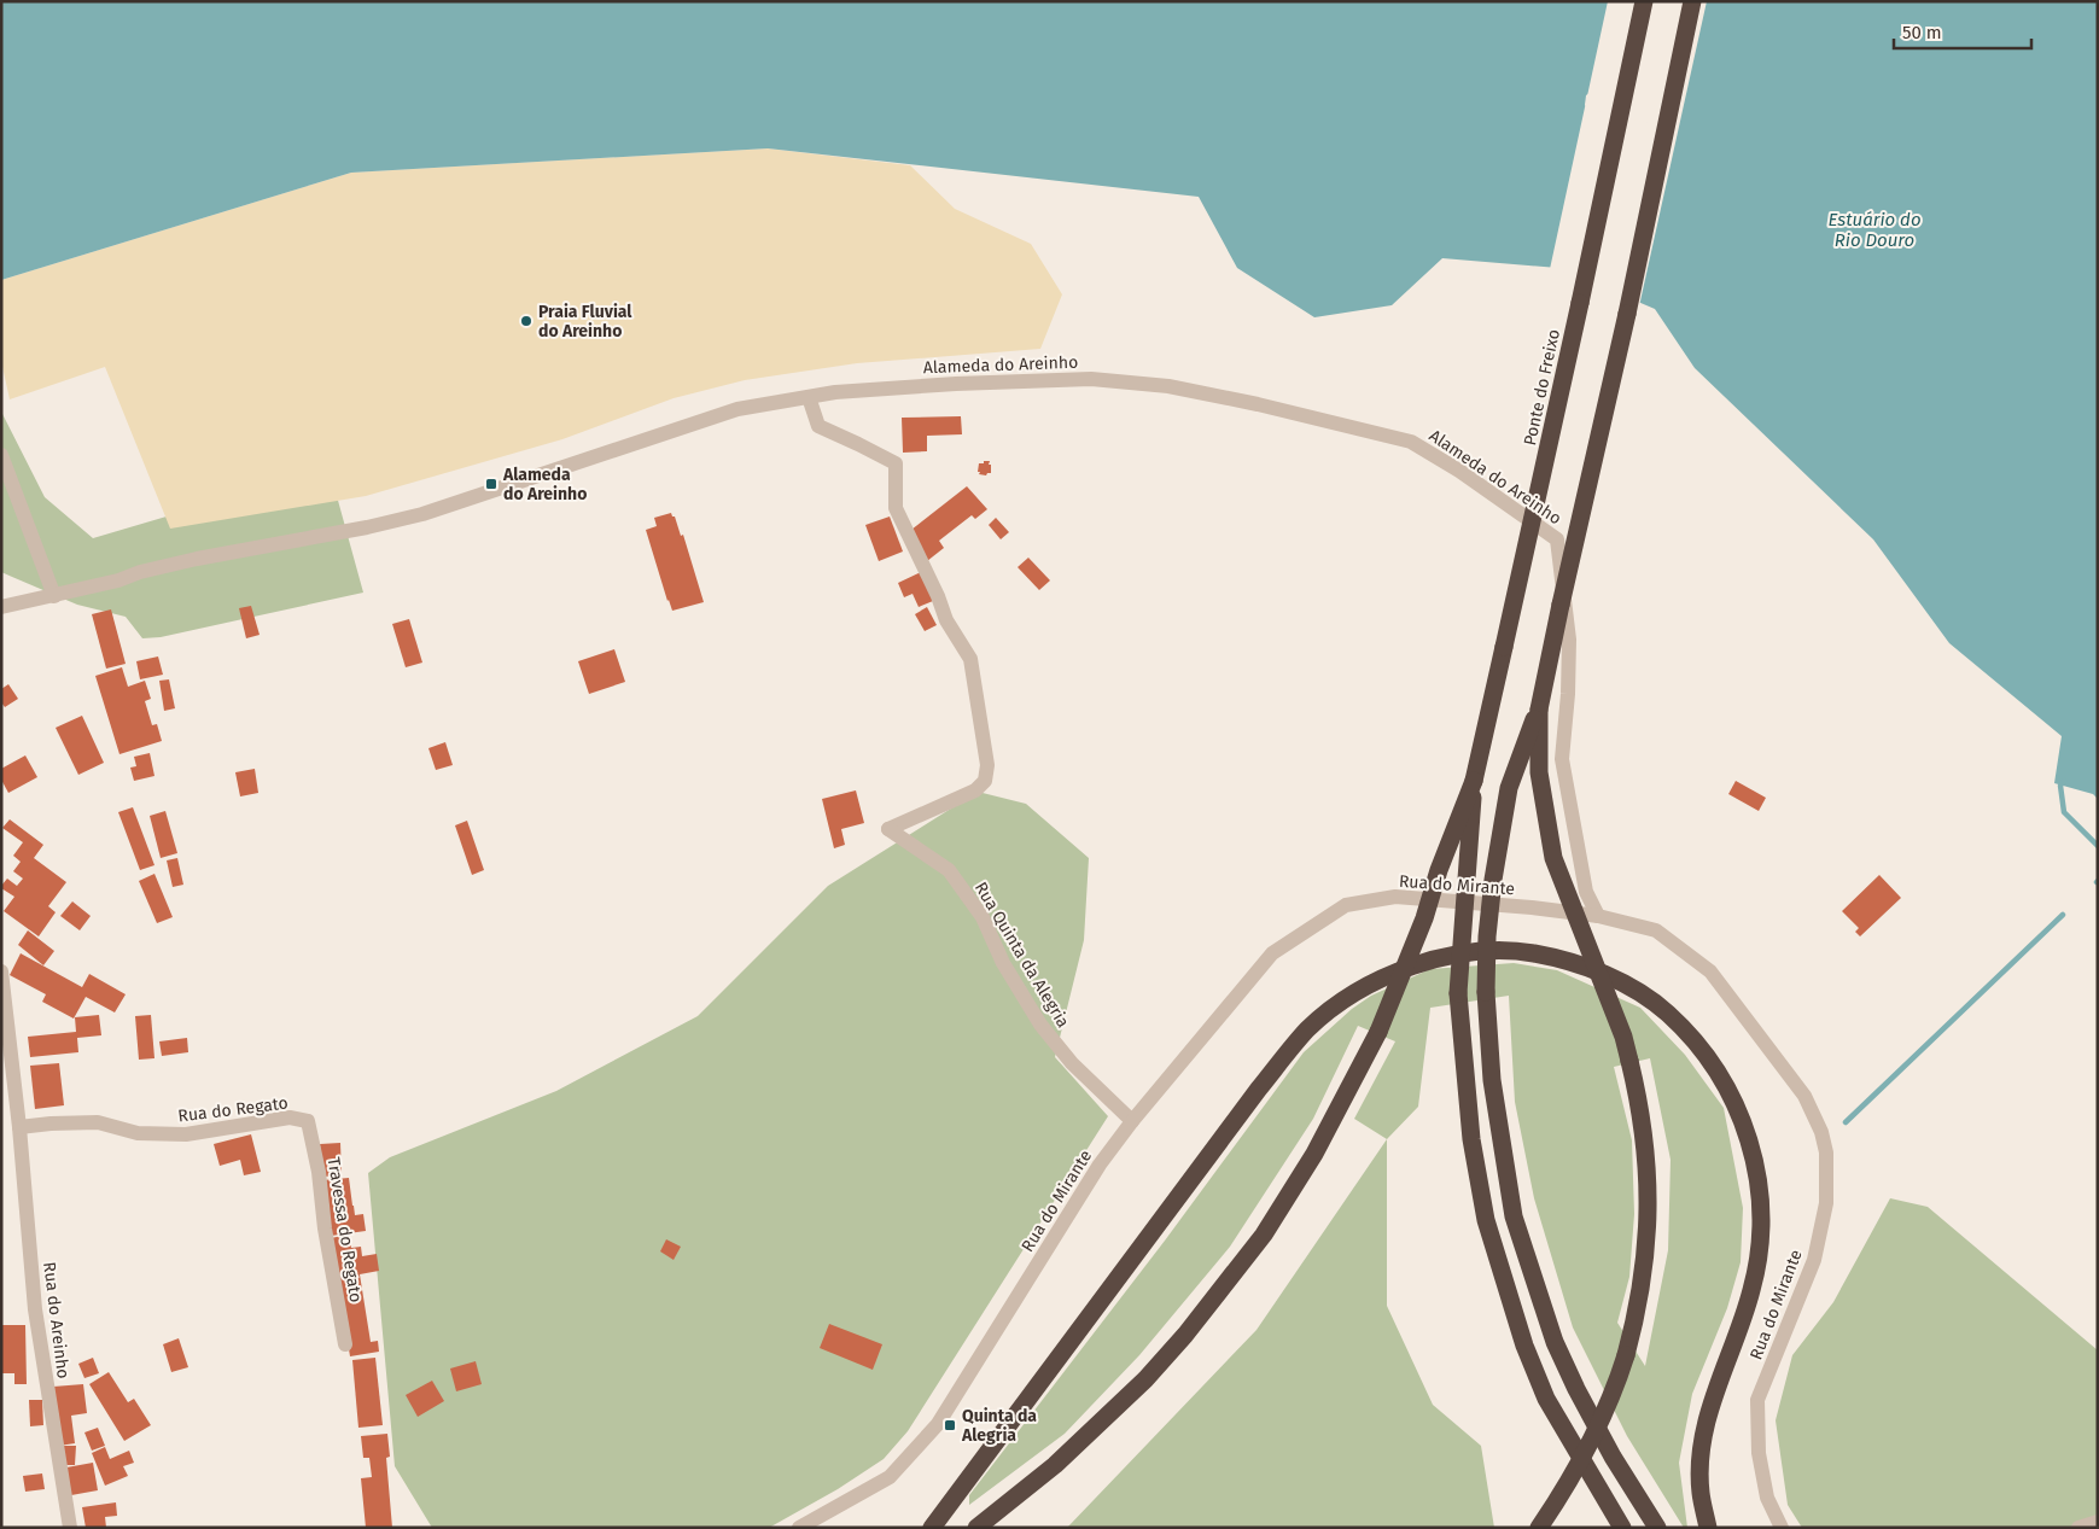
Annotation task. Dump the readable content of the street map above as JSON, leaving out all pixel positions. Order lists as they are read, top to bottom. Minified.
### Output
{"streets":{"highway":["Ponte do Freixo"],"street":["Alameda do Areinho","Rua do Mirante","Rua Quinta da Alegria","Rua do Regato","Travessa do Regato","Rua do Areinho"]},"crossings":[["Alameda do Areinho","Rua do Mirante"],["Alameda do Areinho","Rua Quinta da Alegria"],["Rua do Mirante","Rua Quinta da Alegria"],["Rua do Regato","Travessa do Regato"],["Rua do Regato","Rua do Areinho"]],"water":["Estuário do Rio Douro"],"places":{"other":["Praia Fluvial do Areinho"],"transit":["Alameda do Areinho","Quinta da Alegria"]},"scale_bar":"50 m"}
